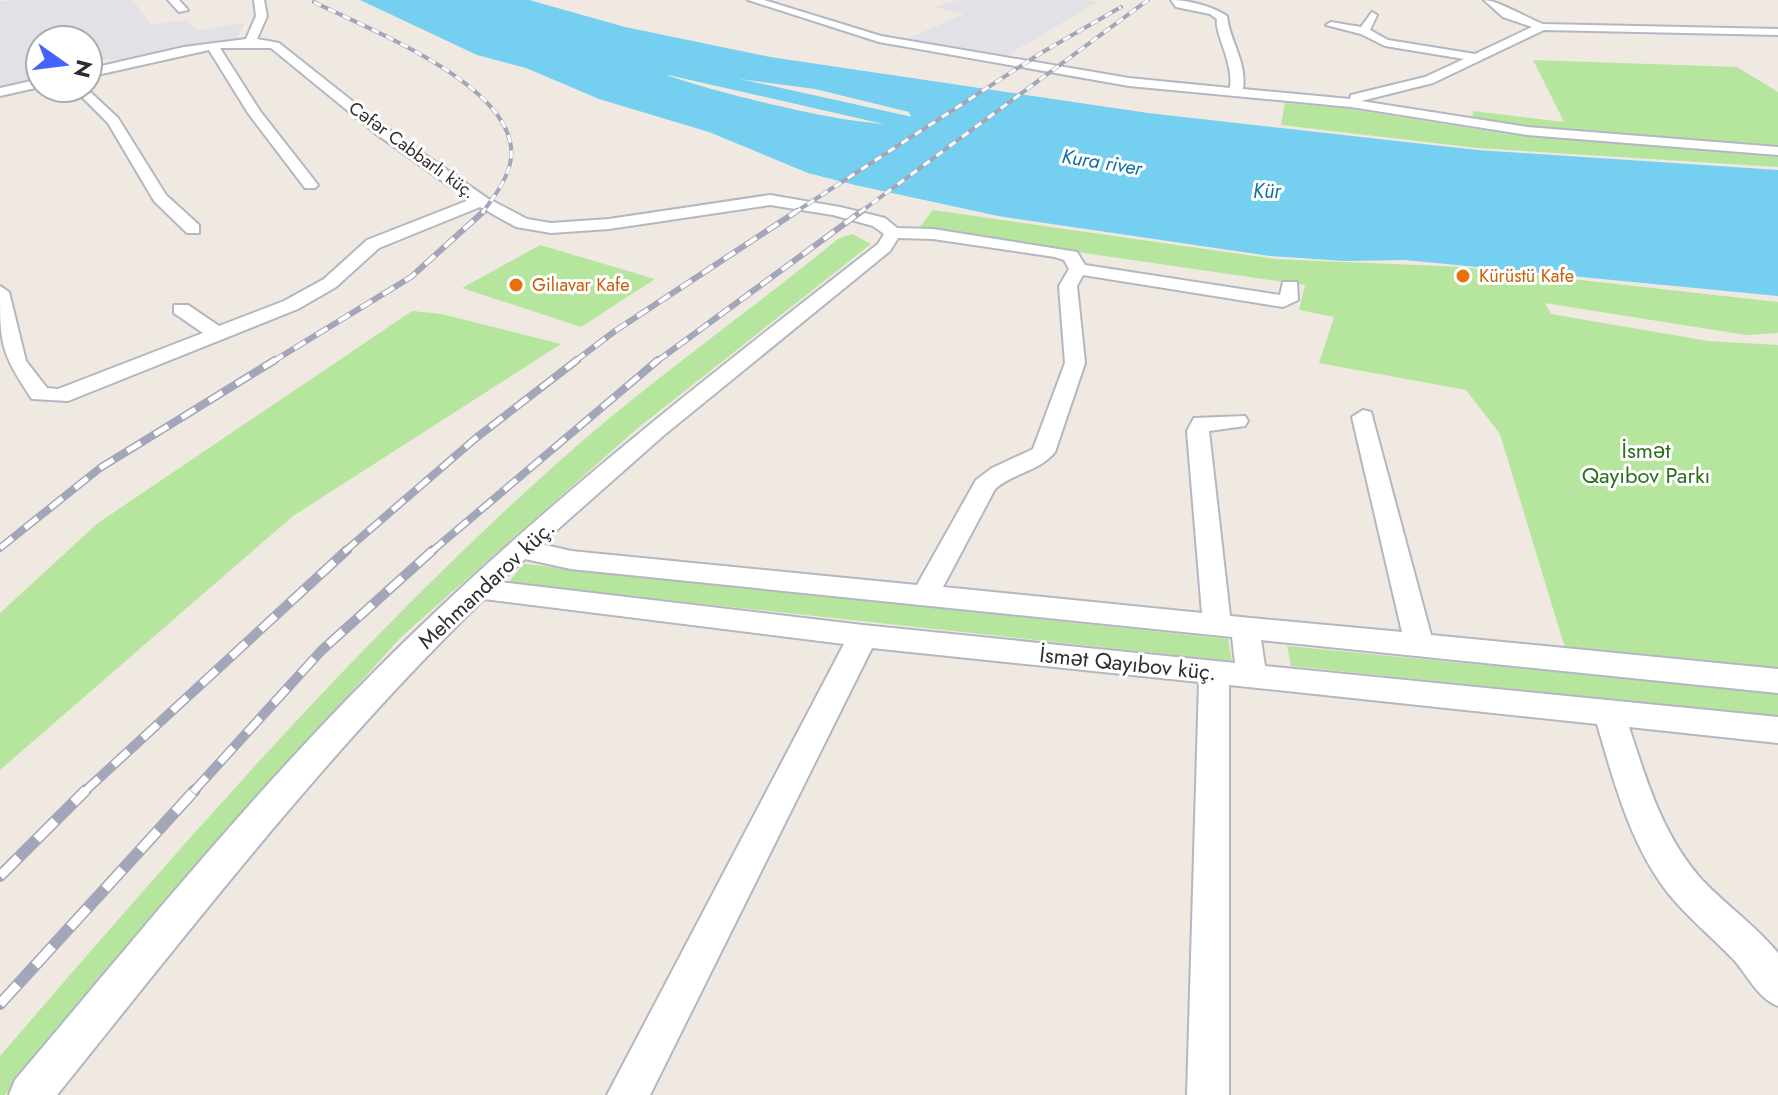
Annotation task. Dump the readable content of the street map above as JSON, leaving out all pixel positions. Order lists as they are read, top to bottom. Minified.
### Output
{"streets":{"street":["Cəfər Cabbarlı küç.","Mehmandarov küç.","İsmət Qayıbov küç."]},"crossings":[["Cəfər Cabbarlı küç.","Mehmandarov küç."],["Mehmandarov küç.","İsmət Qayıbov küç."]],"water":["Kura river","Kür"],"parks":["İsmət Qayıbov Parkı"],"places":["Kürüstü Kafe","Gilıavar Kafe"],"north":"right"}
